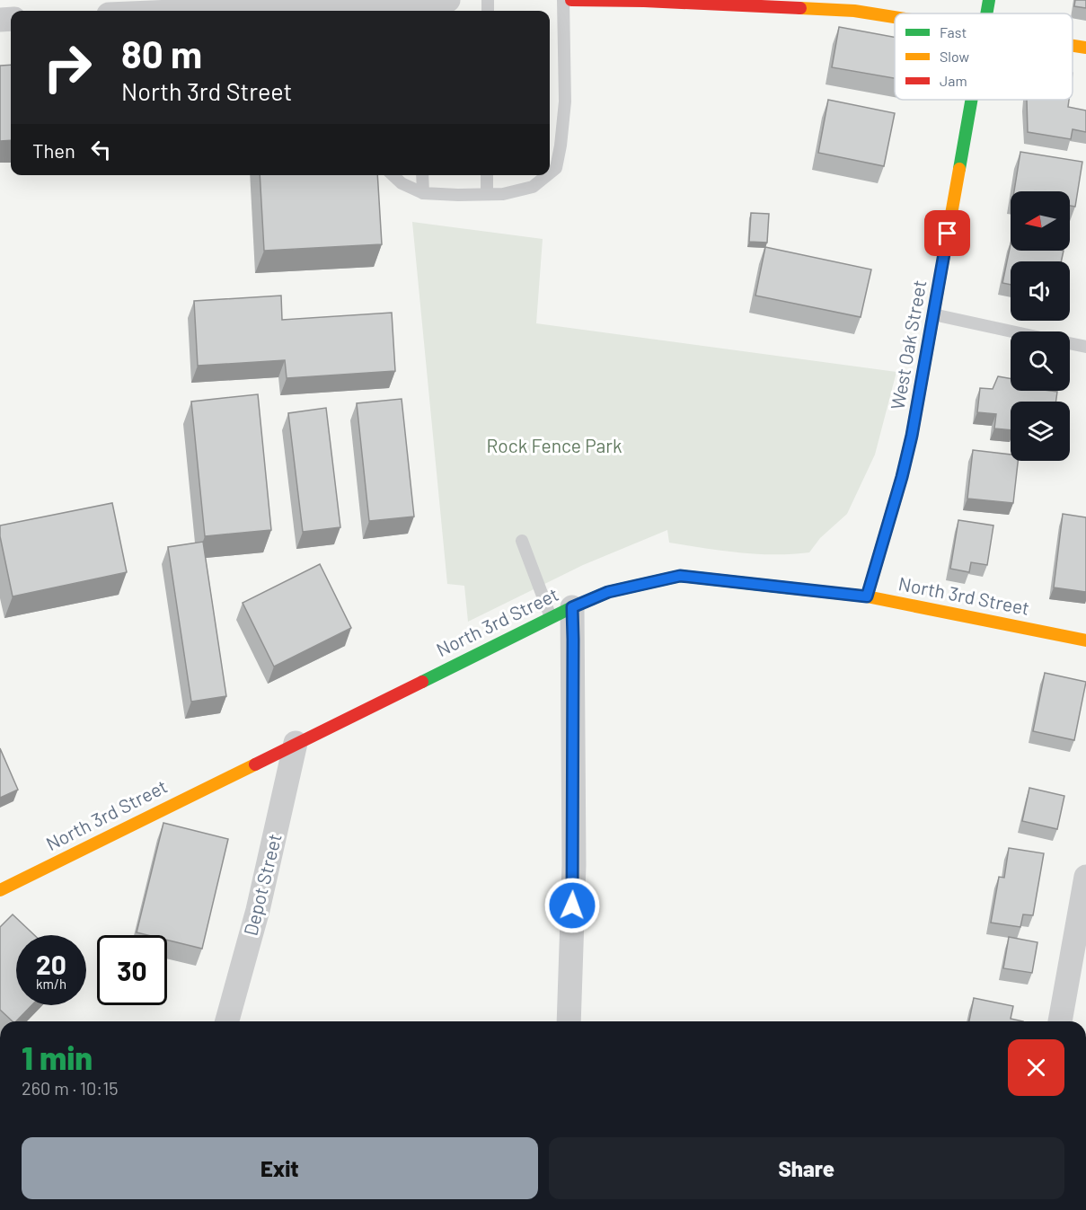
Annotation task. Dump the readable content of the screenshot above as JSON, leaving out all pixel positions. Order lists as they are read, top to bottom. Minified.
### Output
{"streets":{"main road":["West Oak Street","North 3rd Street"],"street":["Depot Street"]},"crossings":[["West Oak Street","North 3rd Street"],["North 3rd Street","Depot Street"]],"parks":["Rock Fence Park"],"legend":["Fast","Slow","Jam"],"north":"left","page":{"turn":["80 m","North 3rd Street"],"then":"Then","speed":"20 km/h","limit":"30","heading":["1 min","260 m · 10:15"],"buttons":["Exit","Share"]}}
